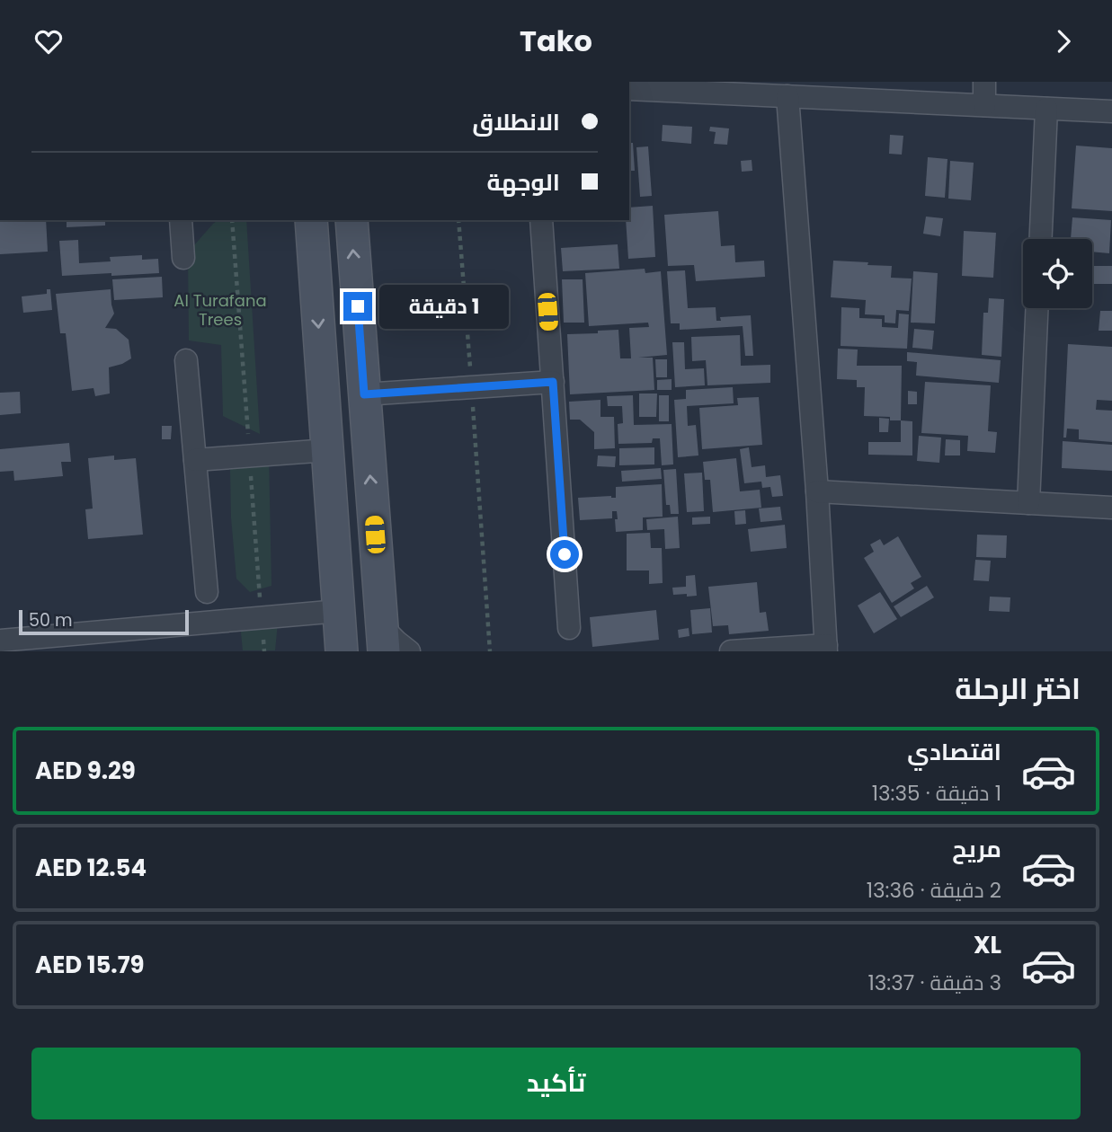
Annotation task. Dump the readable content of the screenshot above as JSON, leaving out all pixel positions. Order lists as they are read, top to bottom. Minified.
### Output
{"parks":["Al Turafana Trees"],"scale_bar":"50 m","page":{"header":"Tako","banner":["الانطلاق","الوجهة"],"bubble":"1 دقيقة","scale":"50 m","heading":"اختر الرحلة","list":[{"name":"اقتصادي","note":"1 دقيقة · 13:35","value":"AED 9.29"},{"name":"مريح","note":"2 دقيقة · 13:36","value":"AED 12.54"},{"name":"XL","note":"3 دقيقة · 13:37","value":"AED 15.79"}],"buttons":"تأكيد"}}
